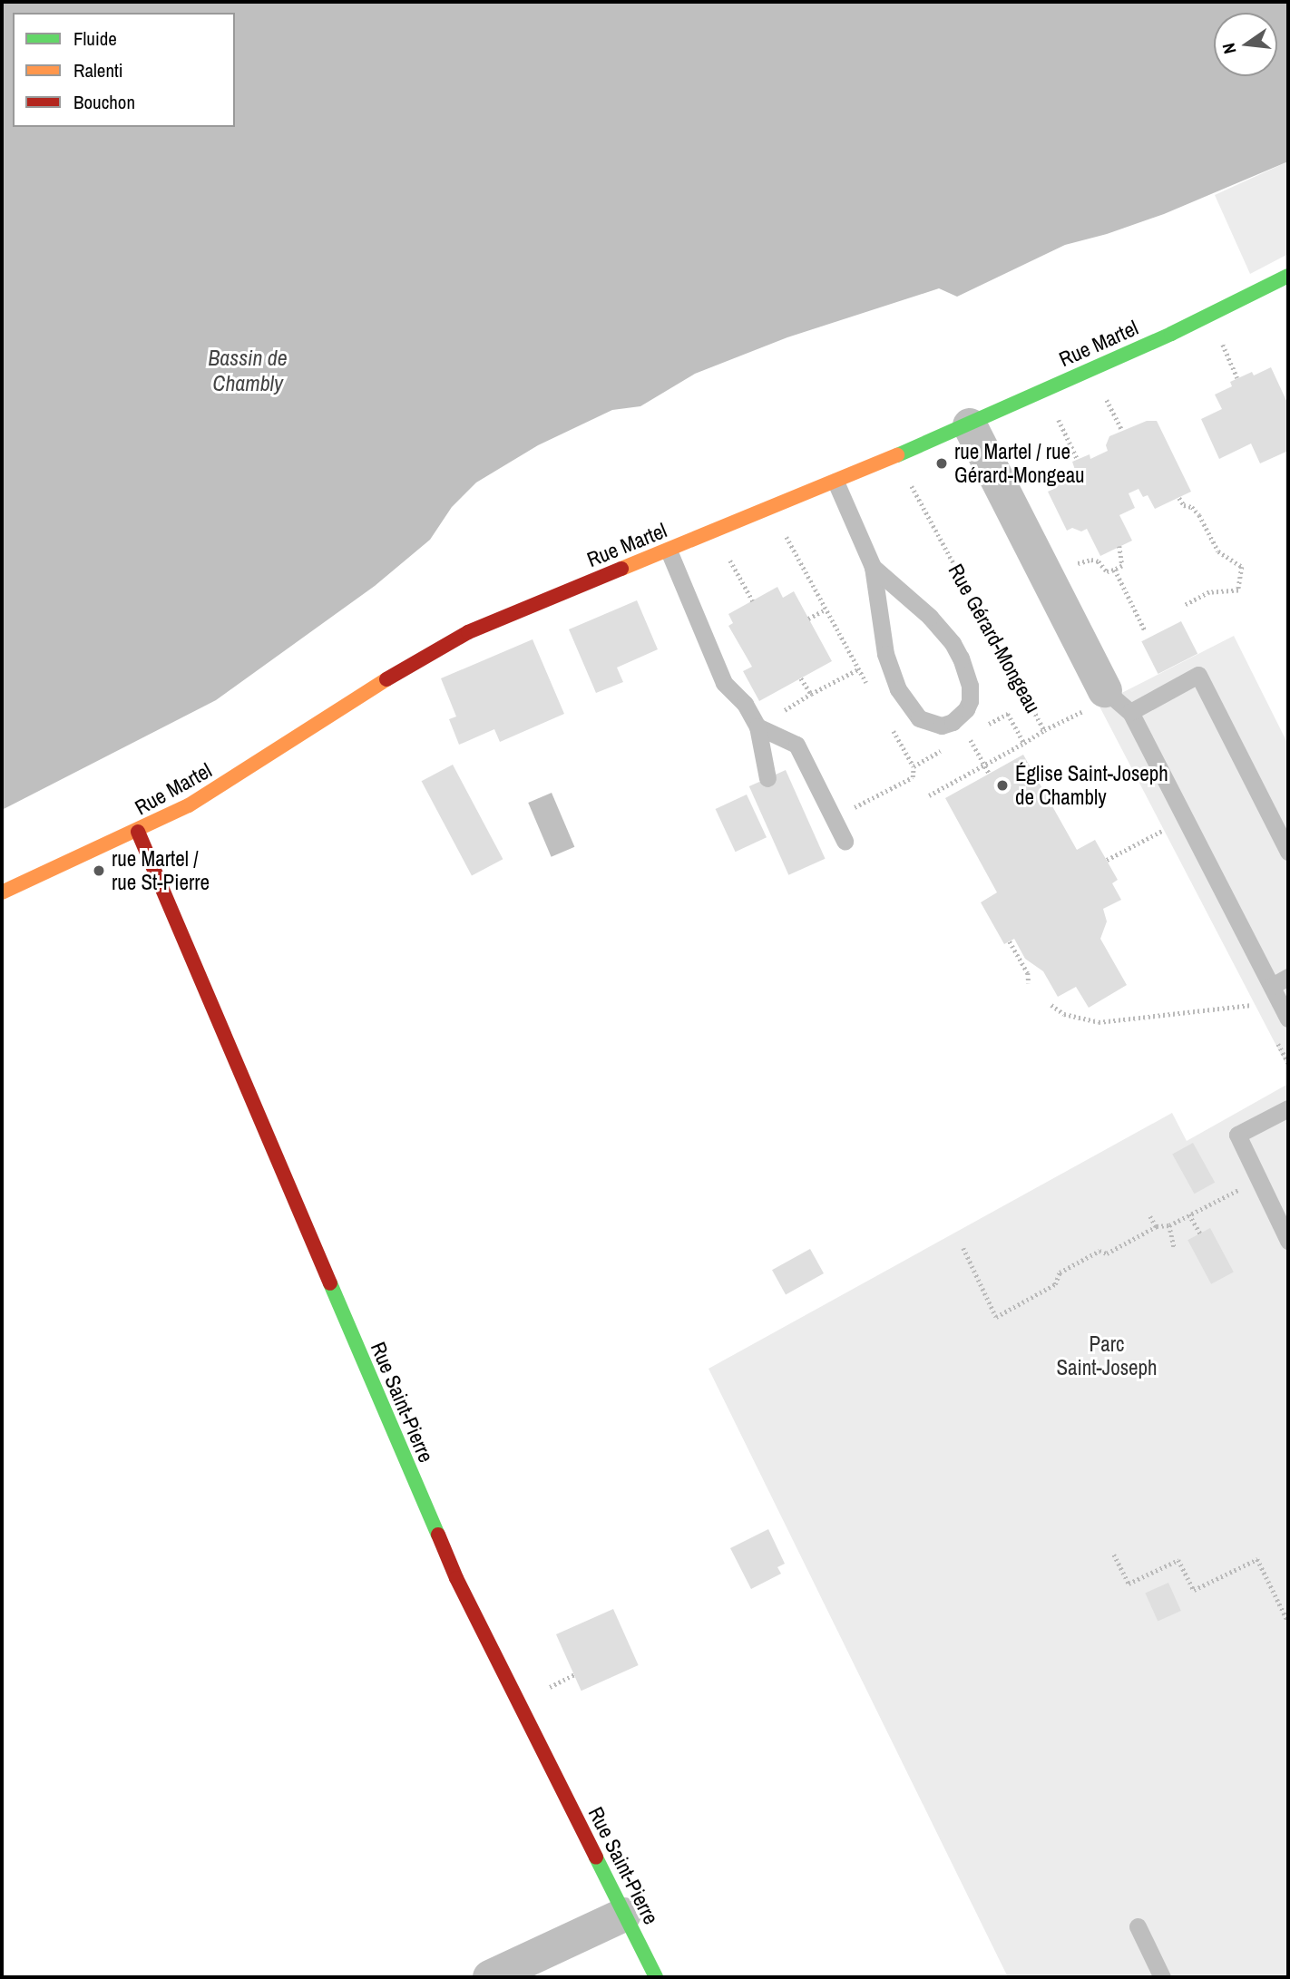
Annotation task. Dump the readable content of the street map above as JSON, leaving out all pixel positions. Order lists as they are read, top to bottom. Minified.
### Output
{"streets":{"street":["Rue Martel","Rue Saint-Pierre"],"path":["Rue Gérard-Mongeau"]},"crossings":[["Rue Martel","Rue Saint-Pierre"]],"water":["Bassin de Chambly"],"parks":["Parc Saint-Joseph"],"places":["rue Martel / rue Gérard-Mongeau","Église Saint-Joseph de Chambly","rue Martel / rue St-Pierre"],"legend":["Fluide","Ralenti","Bouchon"],"north":"left"}
